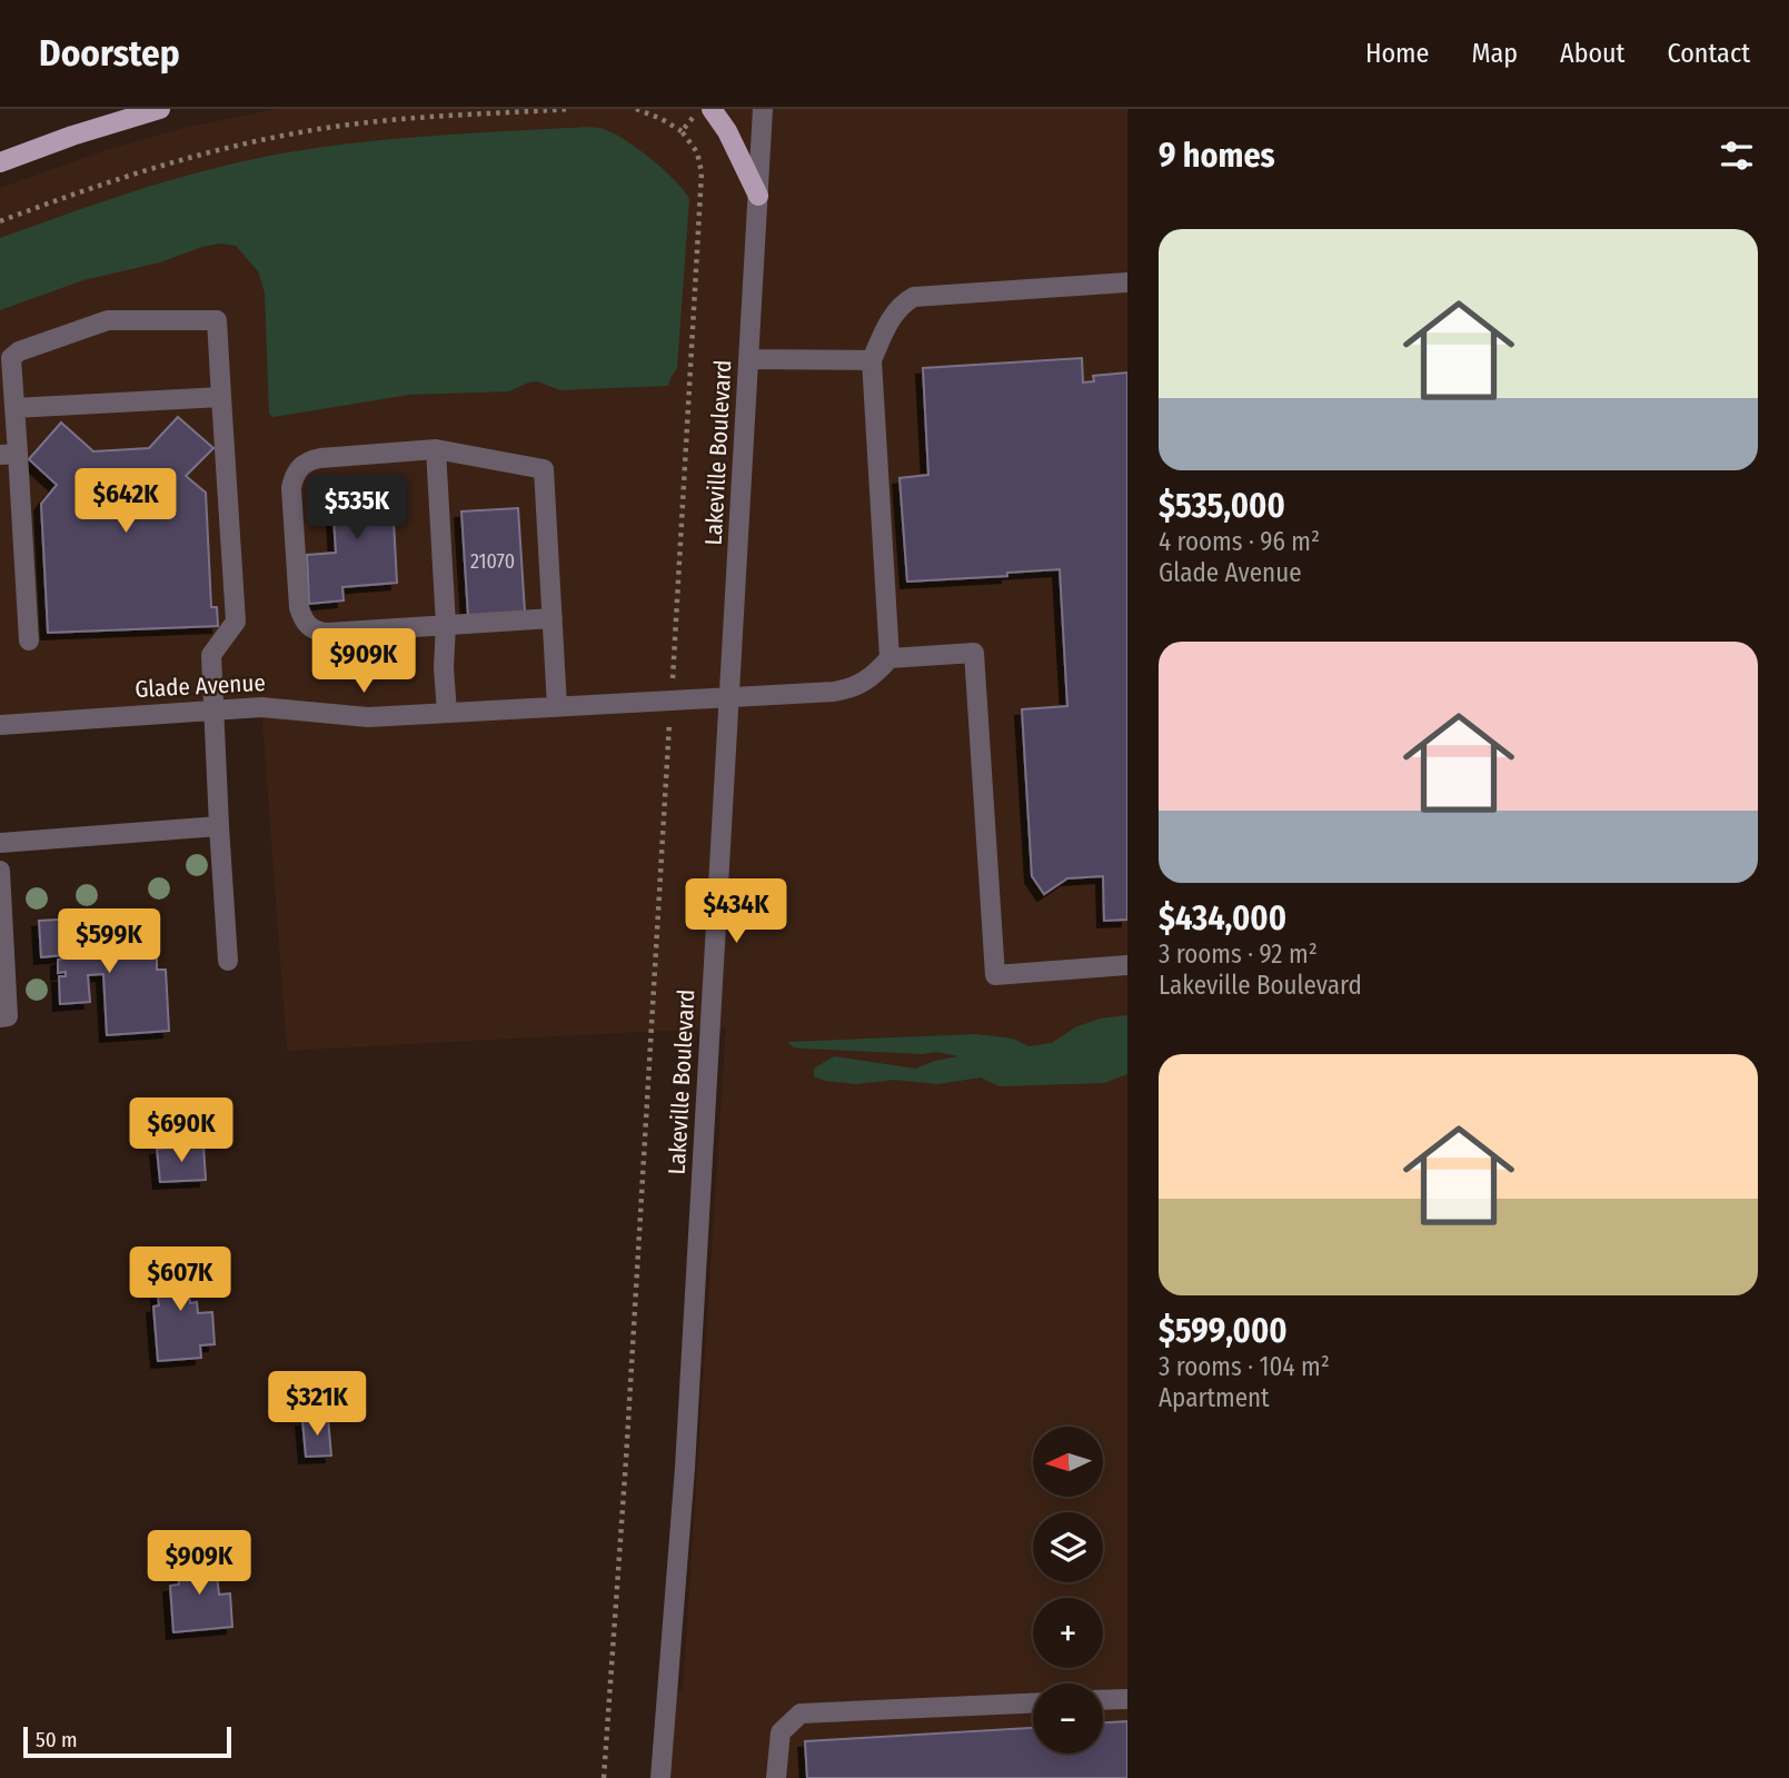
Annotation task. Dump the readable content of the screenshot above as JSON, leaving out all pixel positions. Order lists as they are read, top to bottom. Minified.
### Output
{"streets":{"street":["Lakeville Boulevard","Glade Avenue"]},"crossings":[["Lakeville Boulevard","Glade Avenue"]],"house_numbers":["21070"],"scale_bar":"50 m","north":"left","page":{"header":"Doorstep","nav":["Home","Map","About","Contact"],"heading":"9 homes","list":[{"name":"$535,000","note":"4 rooms · 96 m² · Glade Avenue"},{"name":"$434,000","note":"3 rooms · 92 m² · Lakeville Boulevard"},{"name":"$599,000","note":"3 rooms · 104 m² · Apartment"}],"price":["$642K","$535K","$909K","$434K","$599K","$690K","$607K","$321K","$909K"],"map_buttons":["+","−"],"scale":"50 m"}}
